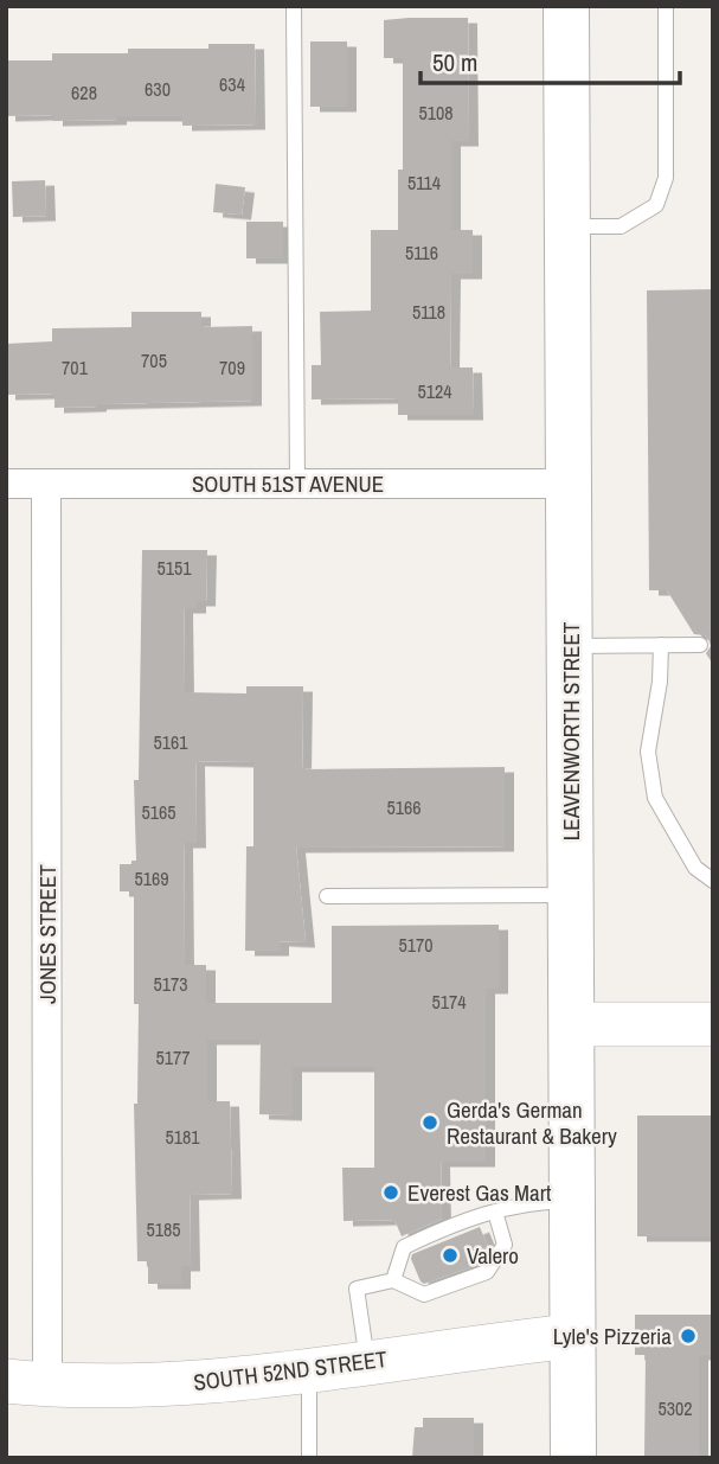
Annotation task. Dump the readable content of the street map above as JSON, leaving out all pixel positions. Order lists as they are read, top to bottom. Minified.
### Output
{"streets":{"main road":["LEAVENWORTH STREET"],"street":["SOUTH 51ST AVENUE","JONES STREET","SOUTH 52ND STREET"]},"crossings":[["SOUTH 51ST AVENUE","LEAVENWORTH STREET"],["SOUTH 51ST AVENUE","JONES STREET"],["LEAVENWORTH STREET","SOUTH 52ND STREET"],["JONES STREET","SOUTH 52ND STREET"]],"places":["Gerda's German Restaurant & Bakery","Everest Gas Mart","Valero","Lyle's Pizzeria"],"house_numbers":["634","630","628","5108","5114","5116","5118","705","701","709","5124","5151","5161","5166","5165","5169","5170","5173","5174","5177","5181","5185","5302"],"scale_bar":"50 m"}
